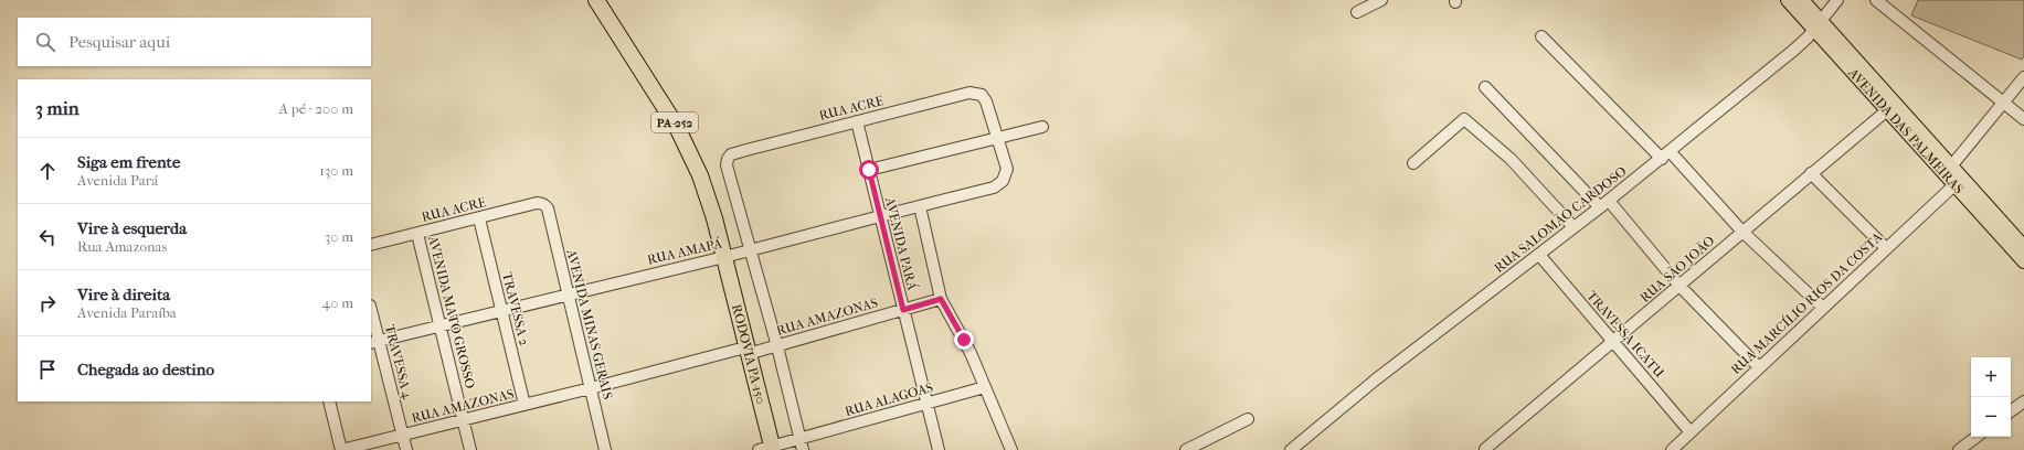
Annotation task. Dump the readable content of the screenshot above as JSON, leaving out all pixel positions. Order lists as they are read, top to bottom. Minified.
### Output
{"streets":{"highway":["PA-252","RODOVIA PA-150"],"main road":["AVENIDA DAS PALMEIRAS"],"street":["RUA ACRE","RUA SALOMÃO CARDOSO","AVENIDA PARÁ","RUA AMAPÁ","RUA SÃO JOÃO","RUA MARCÍLIO RIOS DA COSTA","TRAVESSA 2","AVENIDA MATO GROSSO","RUA AMAZONAS","AVENIDA MINAS GERAIS","TRAVESSA ICATU","TRAVESSA 4","RUA ALAGOAS"]},"crossings":[["RUA ACRE","AVENIDA PARÁ"],["RUA ACRE","RUA AMAPÁ"],["RUA ACRE","TRAVESSA 2"],["RUA ACRE","AVENIDA MATO GROSSO"],["RUA ACRE","AVENIDA MINAS GERAIS"],["PA-252","RUA AMAPÁ"],["PA-252","RODOVIA PA-150"],["AVENIDA DAS PALMEIRAS","RUA SALOMÃO CARDOSO"],["AVENIDA DAS PALMEIRAS","RUA SÃO JOÃO"],["AVENIDA DAS PALMEIRAS","RUA MARCÍLIO RIOS DA COSTA"],["RUA SALOMÃO CARDOSO","TRAVESSA ICATU"],["AVENIDA PARÁ","RUA AMAPÁ"],["AVENIDA PARÁ","RUA AMAZONAS"],["AVENIDA PARÁ","RUA ALAGOAS"],["RUA AMAPÁ","TRAVESSA 2"],["RUA AMAPÁ","AVENIDA MATO GROSSO"],["RUA AMAPÁ","AVENIDA MINAS GERAIS"],["RUA AMAPÁ","RODOVIA PA-150"],["RUA AMAPÁ","TRAVESSA 4"],["RUA SÃO JOÃO","TRAVESSA ICATU"],["RUA MARCÍLIO RIOS DA COSTA","TRAVESSA ICATU"],["TRAVESSA 2","RUA AMAZONAS"],["AVENIDA MATO GROSSO","RUA AMAZONAS"],["RUA AMAZONAS","AVENIDA MINAS GERAIS"],["RUA AMAZONAS","RODOVIA PA-150"],["RUA AMAZONAS","TRAVESSA 4"],["RODOVIA PA-150","RUA ALAGOAS"]],"page":{"search":"Pesquisar aqui","heading":["3 min","A pé · 200 m"],"list":[["Siga em frente","Avenida Pará","130 m"],["Vire à esquerda","Rua Amazonas","30 m"],["Vire à direita","Avenida Paraíba","40 m"],"Chegada ao destino"],"map_buttons":["+","−"]}}
